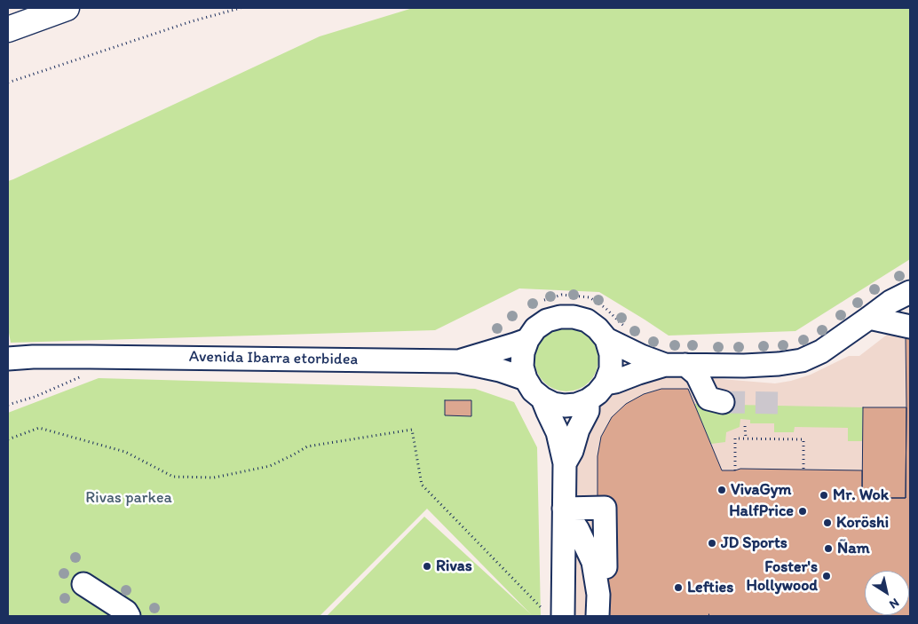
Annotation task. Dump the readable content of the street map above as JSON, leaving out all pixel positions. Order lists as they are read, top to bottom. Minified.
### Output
{"streets":{"street":["Avenida Ibarra etorbidea"]},"parks":["Rivas parkea"],"places":["VivaGym","Mr. Wok","HalfPrice","Koröshi","JD Sports","Ñam","Rivas","Foster's Hollywood","Lefties"],"north":"bottom right"}
